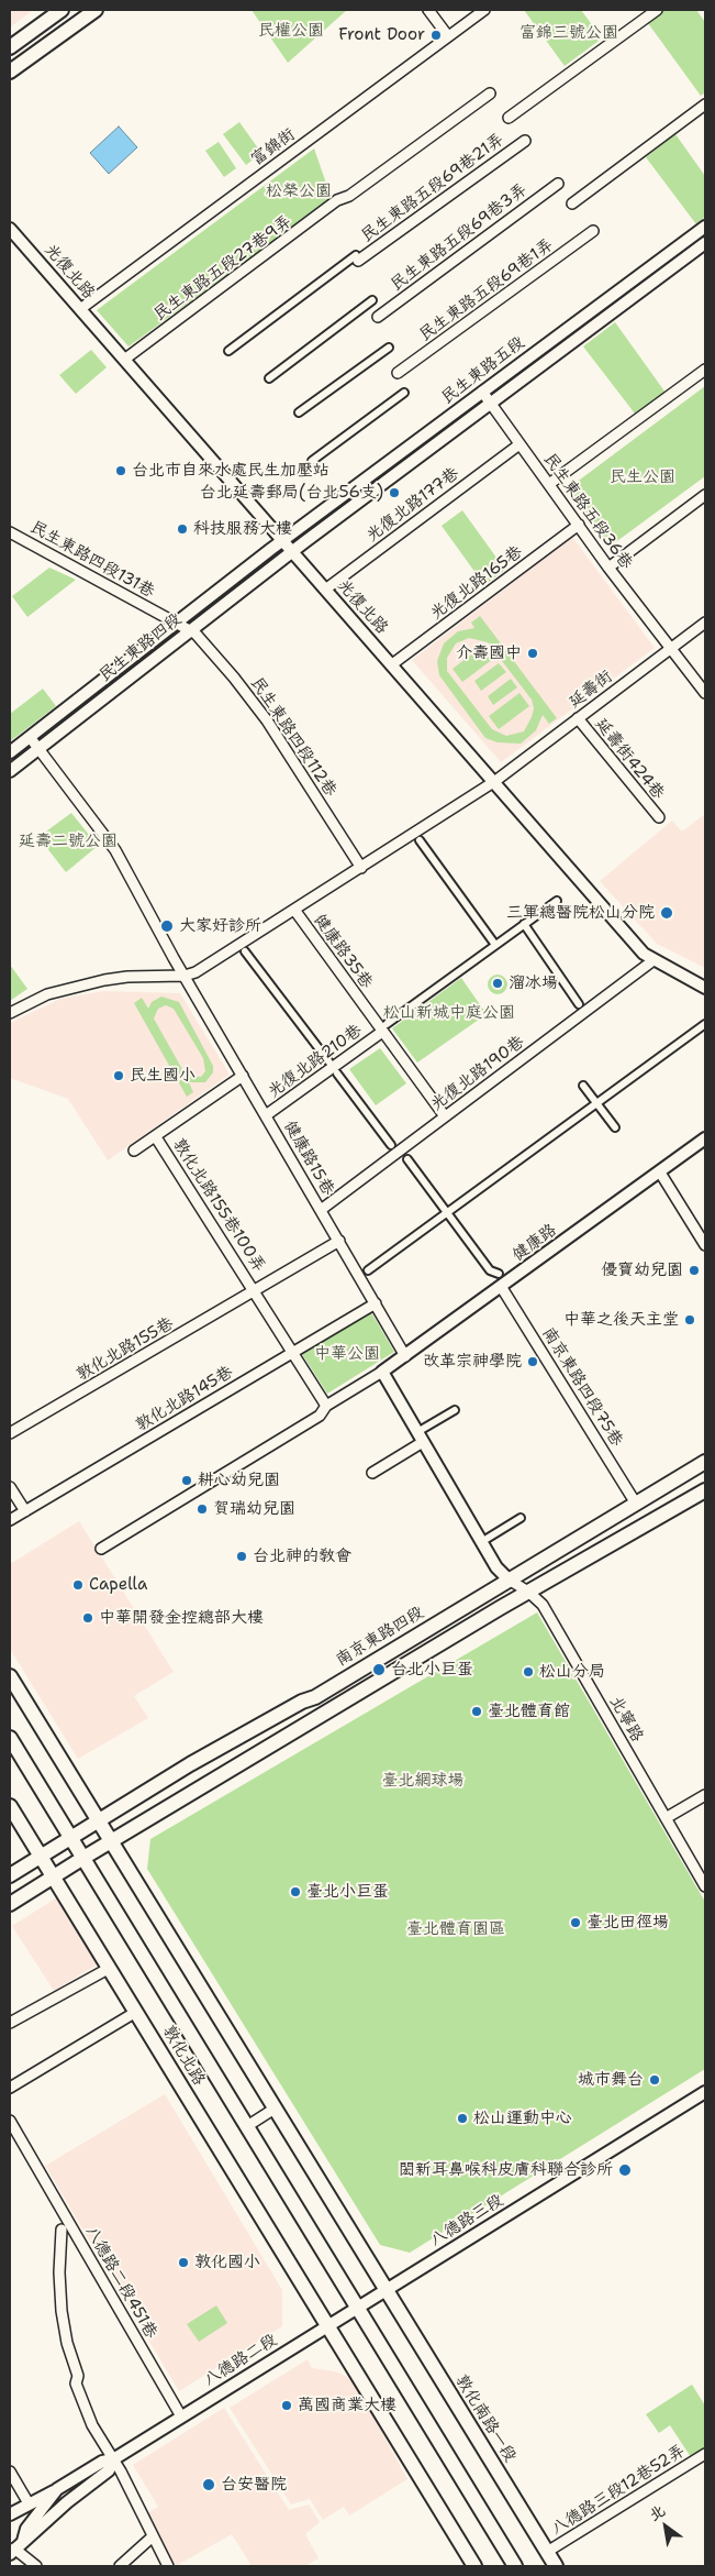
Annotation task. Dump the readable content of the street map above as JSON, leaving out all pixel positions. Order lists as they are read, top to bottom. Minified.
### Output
{"streets":{"main road":["南京東路四段","敦化北路","敦化南路一段"],"street":["富錦街","民生東路五段69巷21弄","民生東路五段69巷3弄","民生東路五段27巷9弄","光復北路","民生東路五段69巷1弄","民生東路五段","光復北路177巷","民生東路五段36巷","民生東路四段131巷","光復北路165巷","民生東路四段","延壽街","民生東路四段112巷","延壽街424巷","健康路35巷","光復北路210巷","光復北路190巷","健康路15巷","敦化北路155巷100弄","健康路","敦化北路155巷","南京東路四段75巷","敦化北路145巷","北寧路","八德路三段","八德路二段451巷","八德路二段","八德路三段12巷52弄"]},"crossings":[["富錦街","光復北路"],["民生東路五段27巷9弄","光復北路"],["光復北路","民生東路五段"],["光復北路","光復北路177巷"],["光復北路","光復北路165巷"],["光復北路","民生東路四段"],["光復北路","延壽街"],["光復北路","光復北路190巷"],["民生東路五段","民生東路五段36巷"],["民生東路五段","民生東路四段"],["光復北路177巷","民生東路五段36巷"],["民生東路五段36巷","光復北路165巷"],["民生東路五段36巷","延壽街"],["民生東路四段131巷","民生東路四段"],["民生東路四段131巷","民生東路四段112巷"],["民生東路四段","民生東路四段112巷"],["民生東路四段","健康路15巷"],["延壽街","民生東路四段112巷"],["延壽街","延壽街424巷"],["延壽街","健康路35巷"],["延壽街","健康路15巷"],["健康路35巷","光復北路210巷"],["健康路35巷","光復北路190巷"],["光復北路210巷","健康路15巷"],["光復北路190巷","健康路15巷"],["健康路15巷","健康路"],["健康路15巷","敦化北路155巷"],["健康路15巷","敦化北路145巷"],["敦化北路155巷100弄","敦化北路155巷"],["健康路","南京東路四段75巷"],["南京東路四段75巷","南京東路四段"],["南京東路四段","北寧路"],["南京東路四段","敦化北路"],["敦化北路","八德路二段"],["八德路三段","八德路二段"],["八德路三段","敦化南路一段"],["八德路二段451巷","八德路二段"],["八德路二段","敦化南路一段"],["敦化南路一段","八德路三段12巷52弄"]],"parks":["民權公園","富錦三號公園","松榮公園","民生公園","延壽二號公園","松山新城中庭公園","中華公園","臺北網球場","臺北體育園區"],"places":["Front Door","台北市自來水處民生加壓站","台北延壽郵局(台北56支)","科技服務大樓","介壽國中","三軍總醫院松山分院","大家好診所","溜冰場","民生國小","優寶幼兒園","中華之後天主堂","改革宗神學院","耕心幼兒園","賀瑞幼兒園","台北神的教會","Capella","中華開發金控總部大樓","台北小巨蛋","松山分局","臺北體育館","臺北小巨蛋","臺北田徑場","城市舞台","松山運動中心","閎新耳鼻喉科皮膚科聯合診所","敦化國小","萬國商業大樓","台安醫院"],"north":"top left"}
